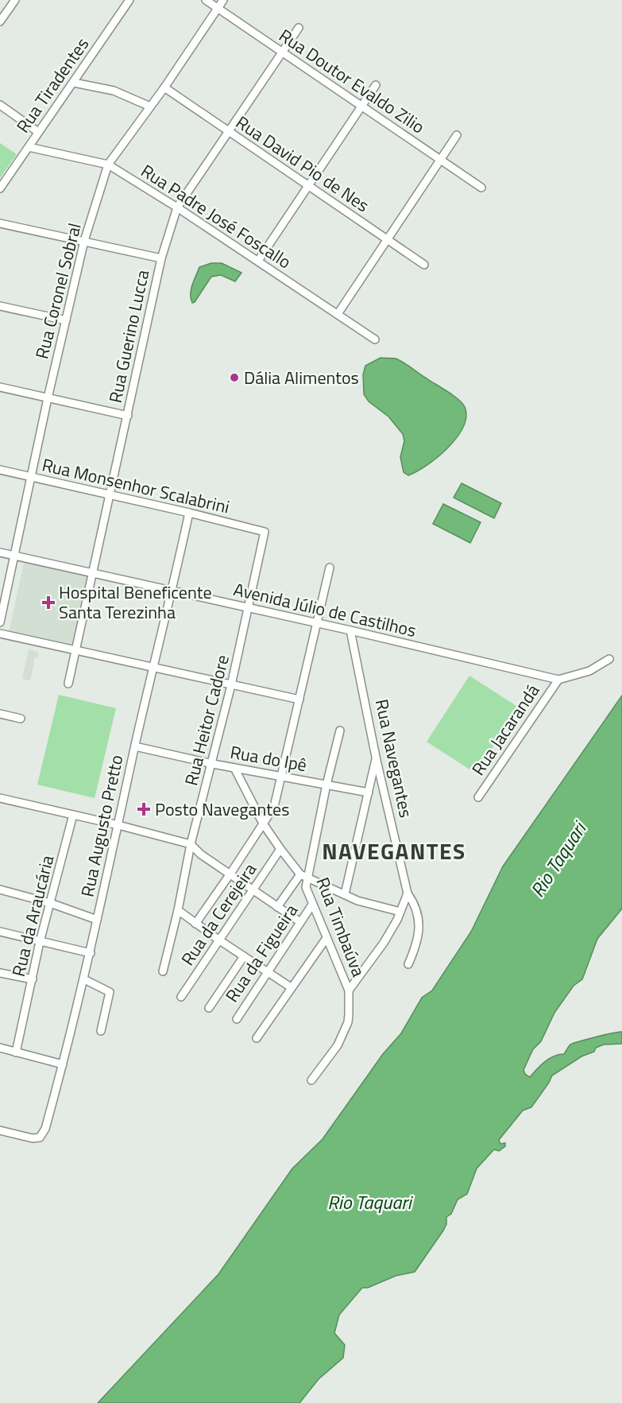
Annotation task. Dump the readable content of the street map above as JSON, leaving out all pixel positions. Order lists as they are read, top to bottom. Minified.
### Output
{"streets":{"street":["Rua Doutor Evaldo Zilio","Rua Tiradentes","Rua David Pio de Nes","Rua Padre José Foscallo","Rua Coronel Sobral","Rua Guerino Lucca","Rua Monsenhor Scalabrini","Avenida Júlio de Castilhos","Rua Heitor Cadore","Rua Jacarandá","Rua do Ipê","Rua Navegantes","Rua Augusto Pretto","Rua da Cerejeira","Rua da Araucária","Rua Timbaúva","Rua da Figueira"]},"crossings":[["Rua Doutor Evaldo Zilio","Rua Coronel Sobral"],["Rua Doutor Evaldo Zilio","Rua Guerino Lucca"],["Rua Tiradentes","Rua Padre José Foscallo"],["Rua David Pio de Nes","Rua Coronel Sobral"],["Rua David Pio de Nes","Rua Guerino Lucca"],["Rua Padre José Foscallo","Rua Coronel Sobral"],["Rua Padre José Foscallo","Rua Guerino Lucca"],["Rua Coronel Sobral","Rua Monsenhor Scalabrini"],["Rua Coronel Sobral","Avenida Júlio de Castilhos"],["Rua Guerino Lucca","Rua Monsenhor Scalabrini"],["Rua Guerino Lucca","Avenida Júlio de Castilhos"],["Rua Monsenhor Scalabrini","Rua Heitor Cadore"],["Rua Monsenhor Scalabrini","Rua Augusto Pretto"],["Avenida Júlio de Castilhos","Rua Heitor Cadore"],["Avenida Júlio de Castilhos","Rua Jacarandá"],["Avenida Júlio de Castilhos","Rua Navegantes"],["Avenida Júlio de Castilhos","Rua Augusto Pretto"],["Rua Heitor Cadore","Rua do Ipê"],["Rua do Ipê","Rua Augusto Pretto"],["Rua do Ipê","Rua Timbaúva"],["Rua da Cerejeira","Rua Timbaúva"],["Rua Timbaúva","Rua da Figueira"]],"districts":["NAVEGANTES"],"water":["Rio Taquari"],"places":{"other":["Dália Alimentos"],"health":["Hospital Beneficente Santa Terezinha","Posto Navegantes"]}}
